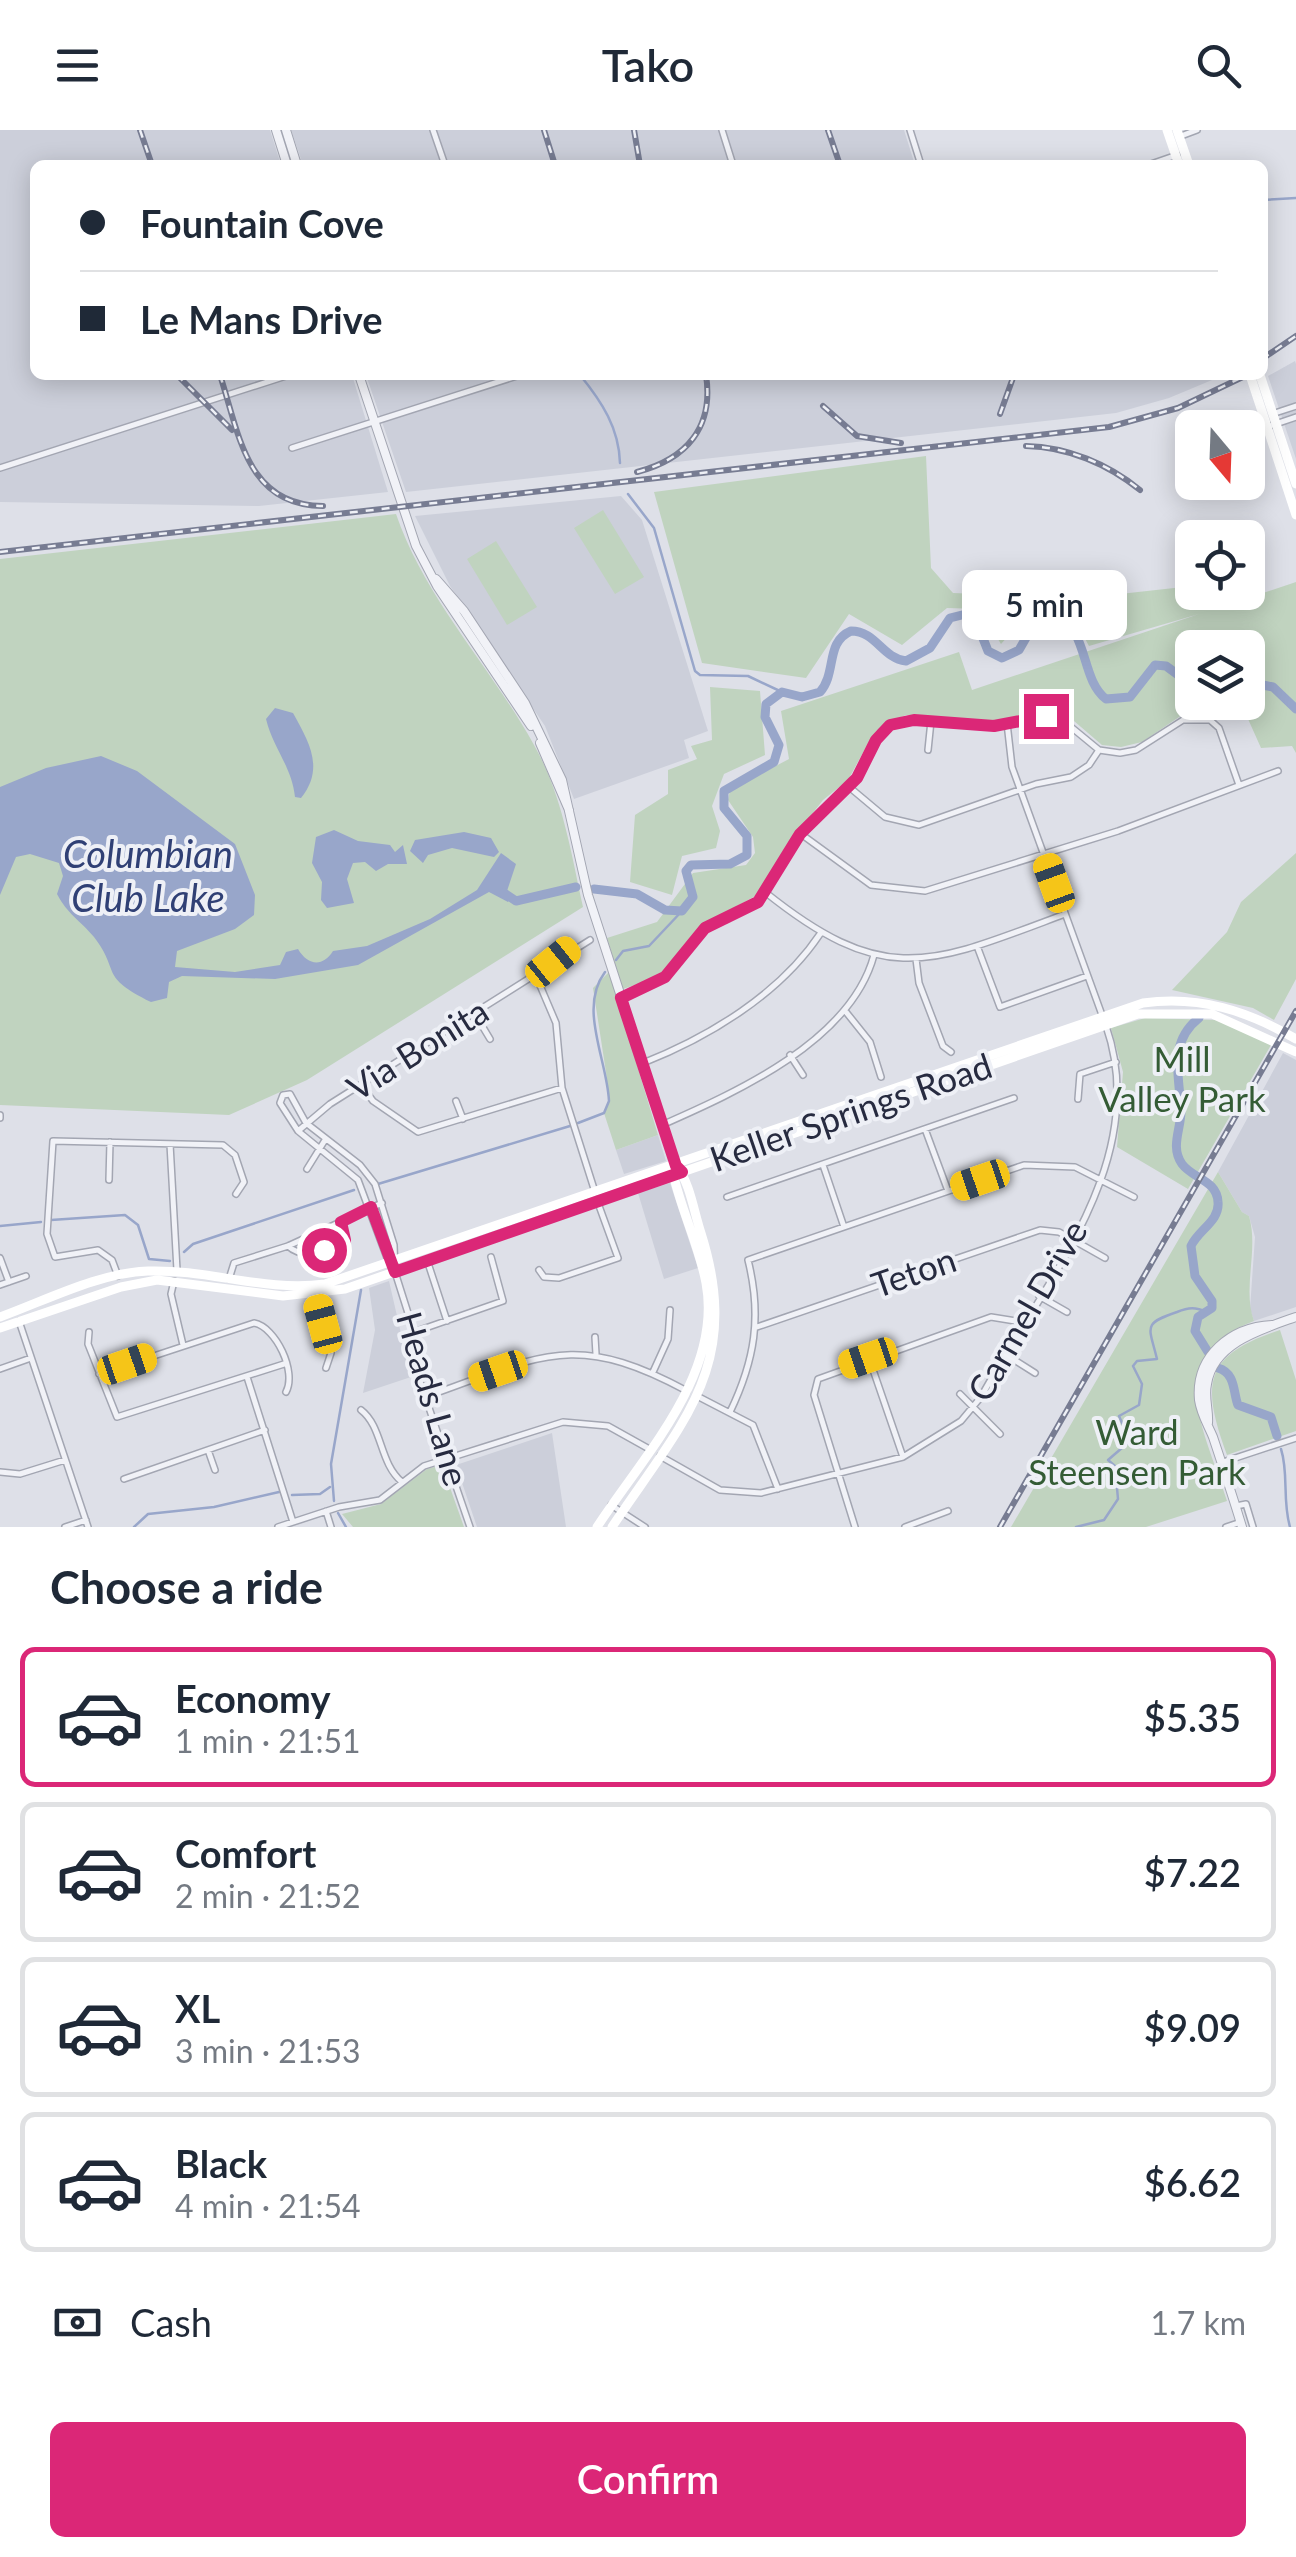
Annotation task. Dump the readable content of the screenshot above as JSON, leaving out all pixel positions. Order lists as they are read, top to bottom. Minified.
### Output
{"streets":{"main road":["Keller Springs Road"],"street":["Via Bonita","Teton","Carmel Drive","Heads Lane"]},"crossings":[["Keller Springs Road","Carmel Drive"],["Keller Springs Road","Heads Lane"],["Teton","Carmel Drive"],["Carmel Drive","Heads Lane"]],"water":["Columbian Club Lake"],"parks":["Mill Valley Park","Ward Steensen Park"],"north":"bottom","page":{"header":"Tako","banner":["Fountain Cove","Le Mans Drive"],"bubble":"5 min","heading":"Choose a ride","list":[{"name":"Economy","note":"1 min · 21:51","value":"$5.35"},{"name":"Comfort","note":"2 min · 21:52","value":"$7.22"},{"name":"XL","note":"3 min · 21:53","value":"$9.09"},{"name":"Black","note":"4 min · 21:54","value":"$6.62"}],"pay":["Cash","1.7 km"],"buttons":"Confirm"}}
